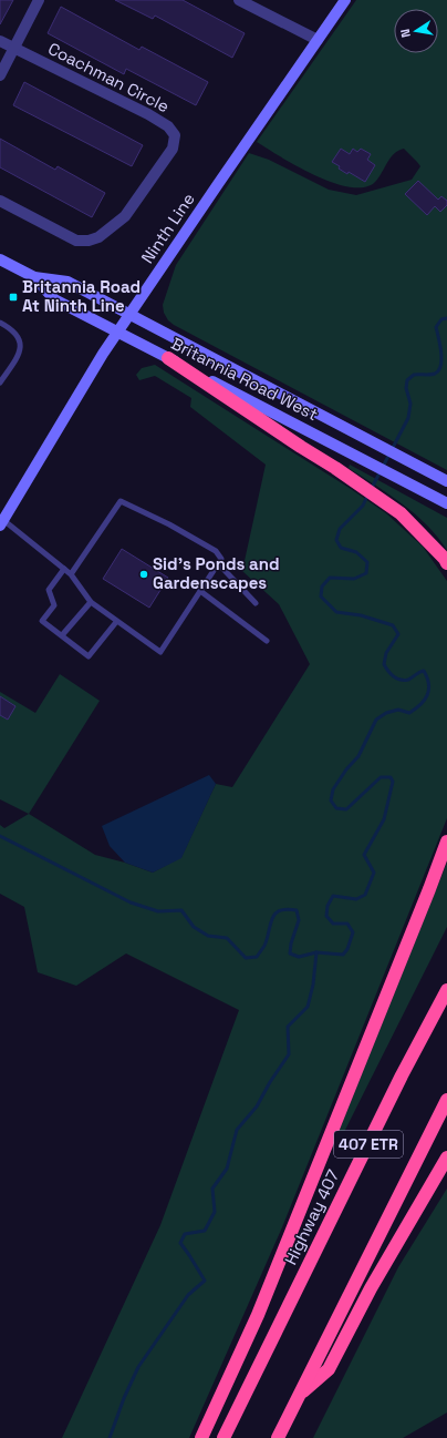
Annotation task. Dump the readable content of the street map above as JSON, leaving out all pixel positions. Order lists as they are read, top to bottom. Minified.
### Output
{"streets":{"highway":["407 ETR","Highway 407"],"main road":["Ninth Line","Britannia Road West"],"street":["Coachman Circle"]},"crossings":[["Ninth Line","Britannia Road West"]],"places":{"transit":["Britannia Road At Ninth Line"],"other":["Sid's Ponds and Gardenscapes"]},"north":"left"}
